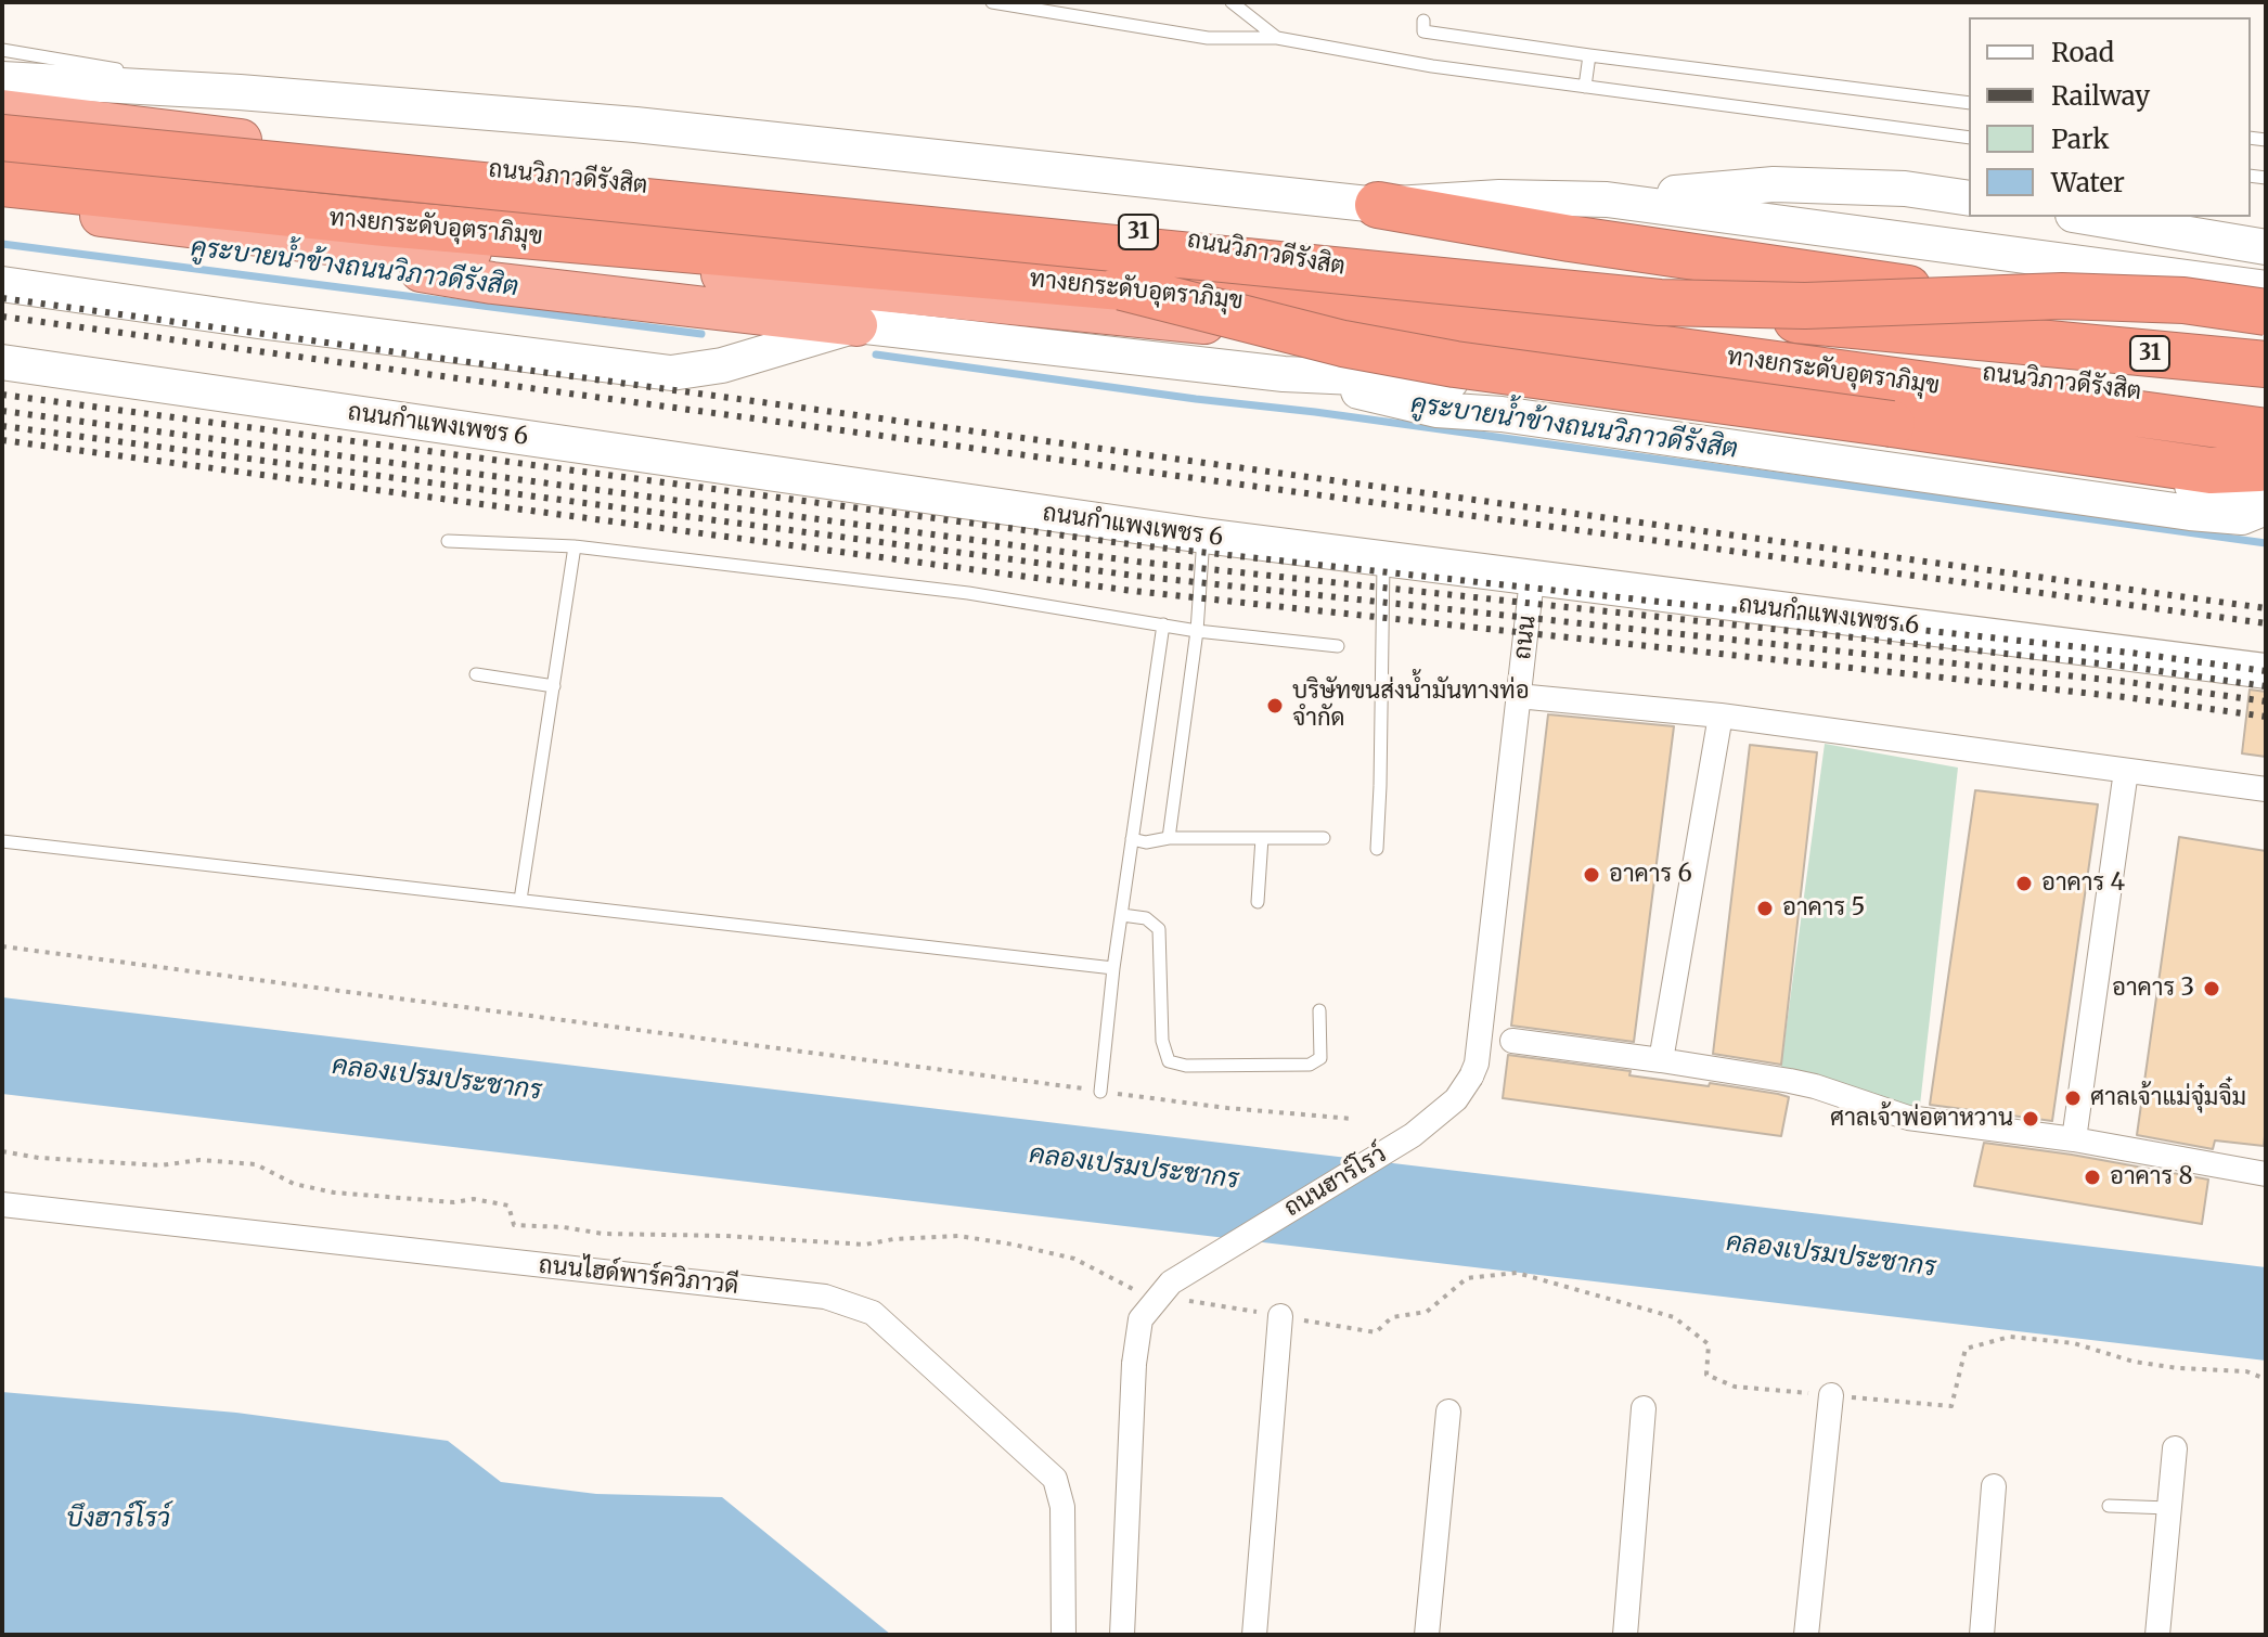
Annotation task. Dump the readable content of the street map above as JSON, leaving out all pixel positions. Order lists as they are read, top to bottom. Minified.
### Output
{"streets":{"highway":["ถนนวิภาวดีรังสิต","ทางยกระดับอุตราภิมุข","31"],"main road":["ถนนกำแพงเพชร 6"],"street":["ถนน","ถนนฮาร์โรว์","ถนนไฮด์พาร์ควิภาวดี"]},"crossings":[["ถนนกำแพงเพชร 6","ถนน"],["ถนน","ถนนฮาร์โรว์"]],"water":["คูระบายน้ำข้างถนนวิภาวดีรังสิต","คลองเปรมประชากร","บึงฮาร์โรว์"],"places":["บริษัทขนส่งน้ำมันทางท่อ จำกัด","อาคาร 6","อาคาร 4","อาคาร 5","อาคาร 3","ศาลเจ้าแม่จุ๋มจิ๋ม","ศาลเจ้าพ่อตาหวาน","อาคาร 8"],"legend":["Road","Railway","Park","Water"]}
